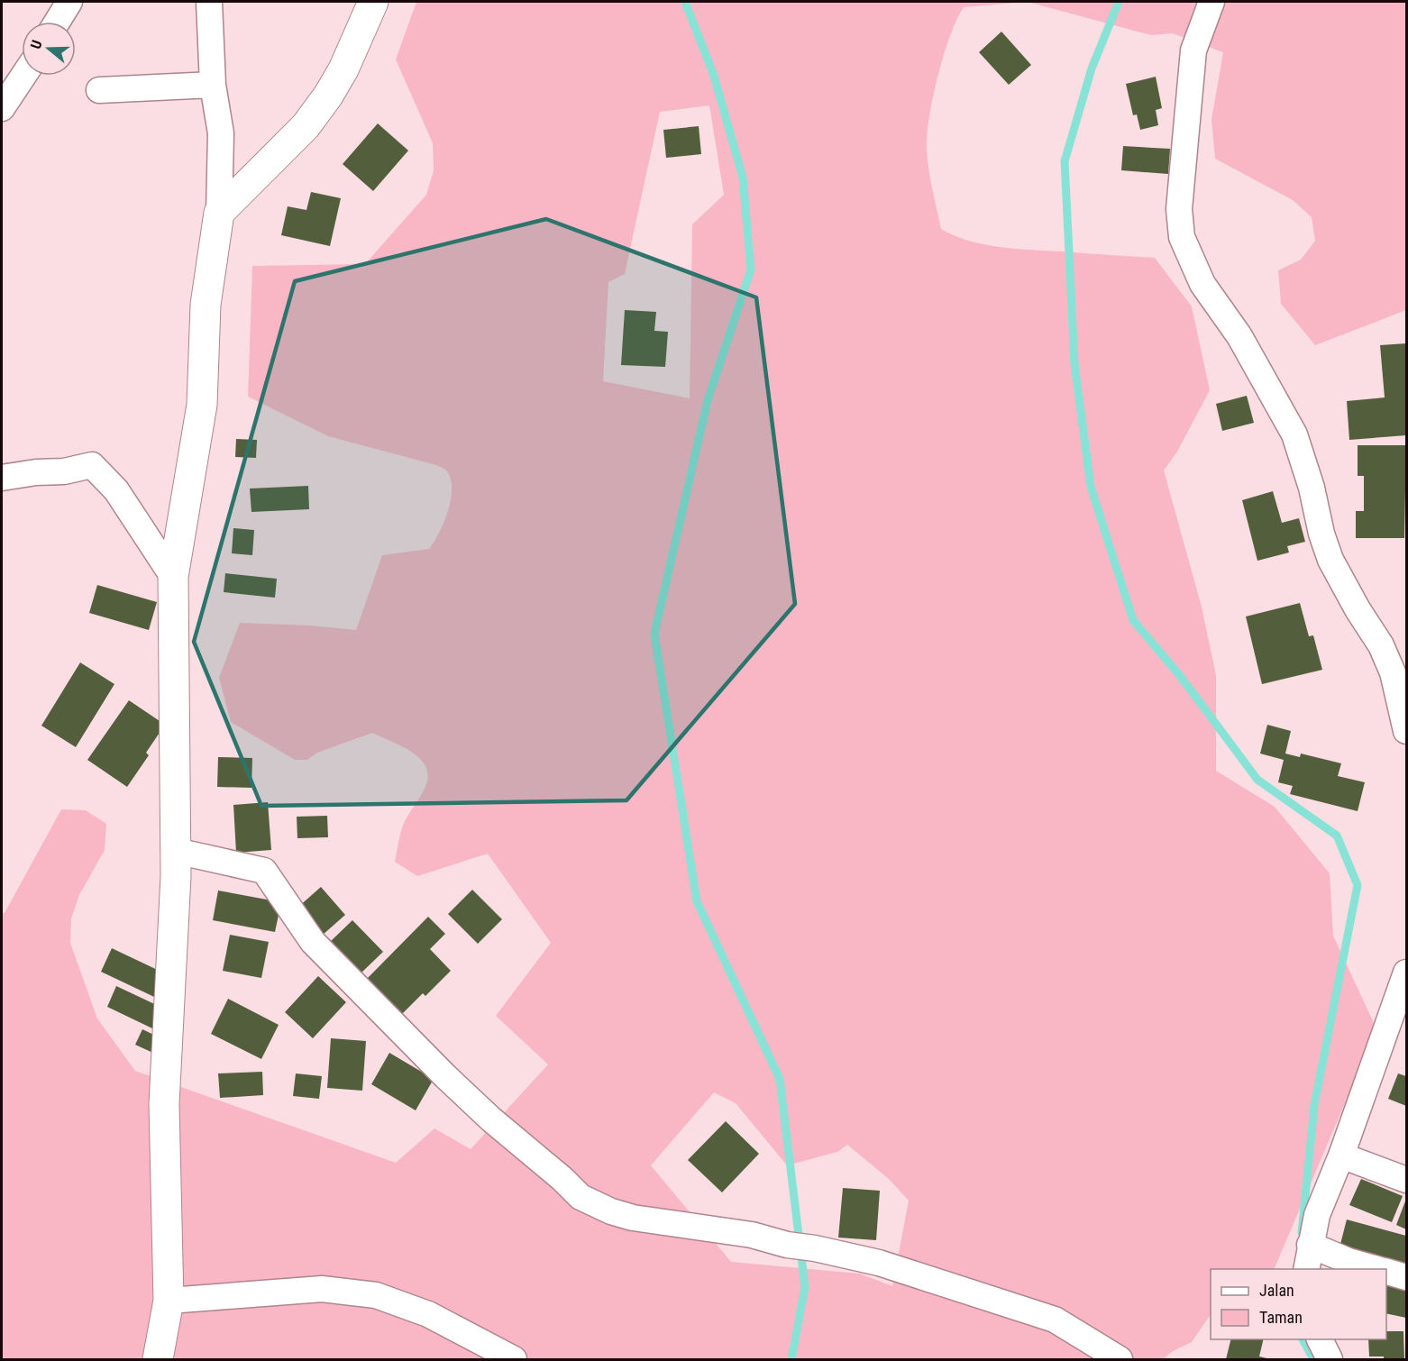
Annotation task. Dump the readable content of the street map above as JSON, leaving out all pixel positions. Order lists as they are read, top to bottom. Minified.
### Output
{"legend":["Jalan","Taman"],"north":"left"}
